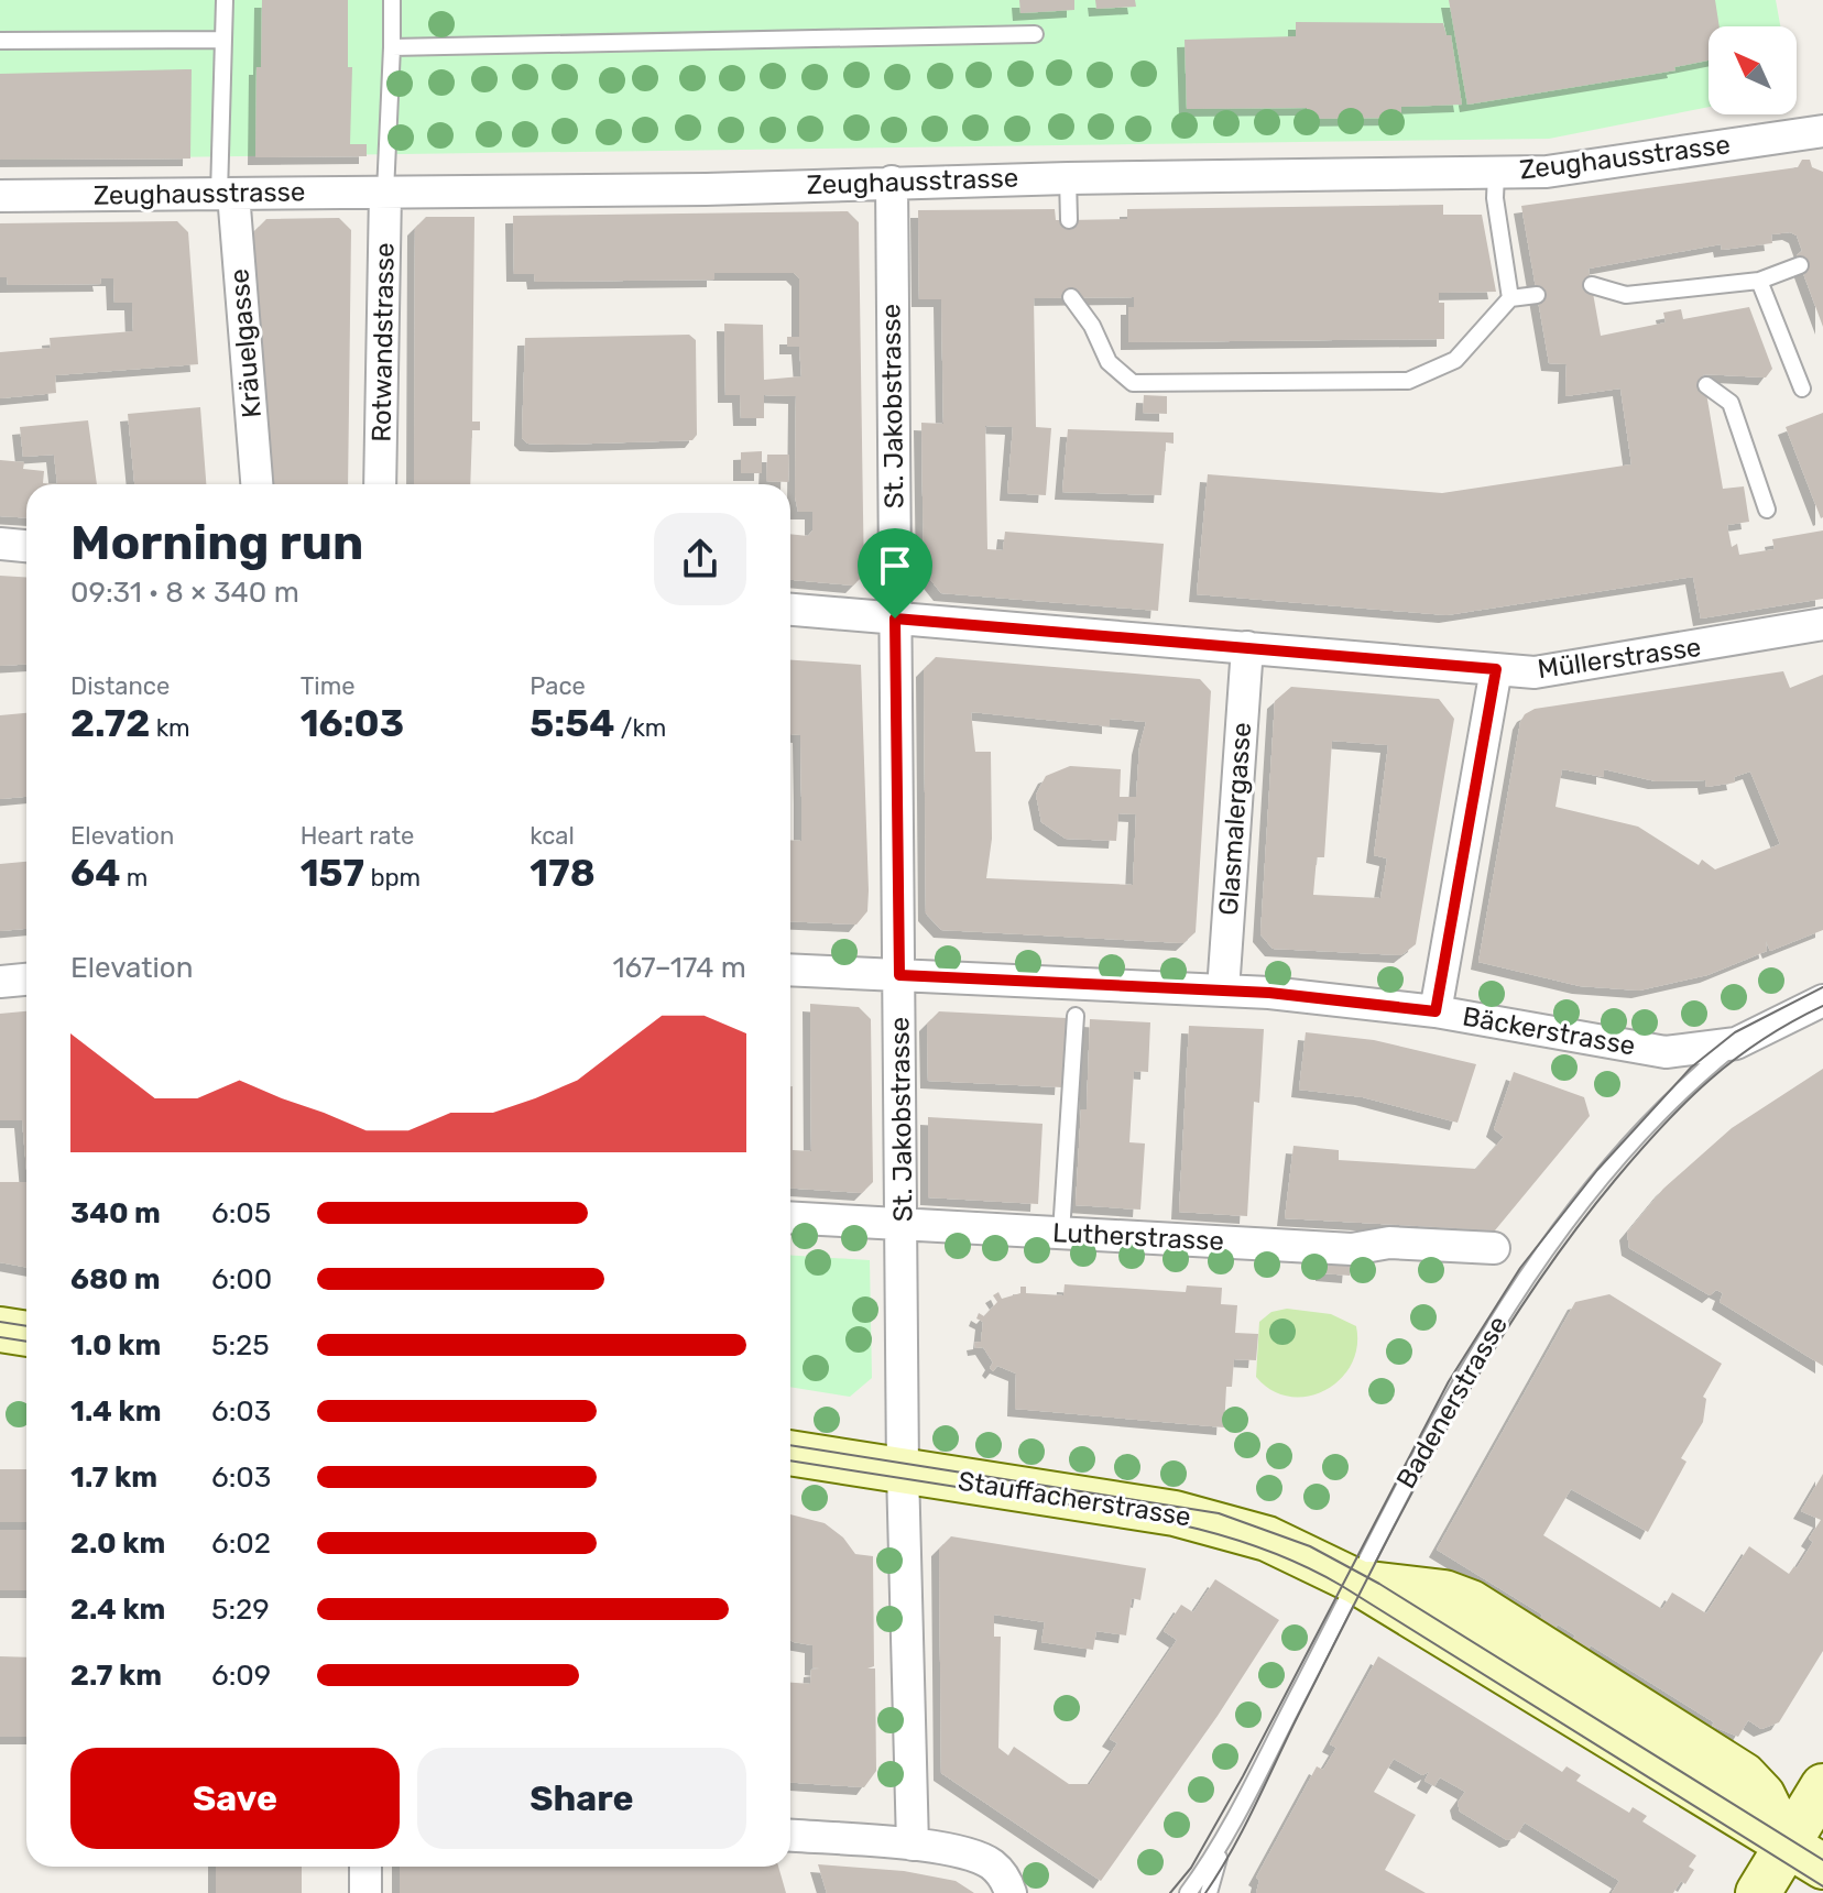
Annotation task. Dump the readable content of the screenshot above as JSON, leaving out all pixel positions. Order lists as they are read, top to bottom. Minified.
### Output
{"streets":{"street":["Zeughausstrasse","Rotwandstrasse","Kräuelgasse","St. Jakobstrasse","Müllerstrasse","Glasmalergasse","Bäckerstrasse","Lutherstrasse","Badenerstrasse","Stauffacherstrasse"]},"crossings":[["Zeughausstrasse","Rotwandstrasse"],["Zeughausstrasse","Kräuelgasse"],["Zeughausstrasse","St. Jakobstrasse"],["St. Jakobstrasse","Müllerstrasse"],["St. Jakobstrasse","Bäckerstrasse"],["St. Jakobstrasse","Lutherstrasse"],["St. Jakobstrasse","Stauffacherstrasse"],["Müllerstrasse","Glasmalergasse"],["Glasmalergasse","Bäckerstrasse"],["Bäckerstrasse","Badenerstrasse"],["Badenerstrasse","Stauffacherstrasse"]],"north":"top left","page":{"heading":["Morning run","09:31 · 8 × 340 m"],"stats":[["Distance","2.72 km"],["Time","16:03"],["Pace","5:54 /km"],["Elevation","64 m"],["Heart rate","157 bpm"],["kcal","178"]],"chart":["Elevation","167–174 m"],"list":[{"name":"340 m","note":"6:05"},{"name":"680 m","note":"6:00"},{"name":"1.0 km","note":"5:25"},{"name":"1.4 km","note":"6:03"},{"name":"1.7 km","note":"6:03"},{"name":"2.0 km","note":"6:02"},{"name":"2.4 km","note":"5:29"},{"name":"2.7 km","note":"6:09"}],"buttons":["Save","Share"]}}
